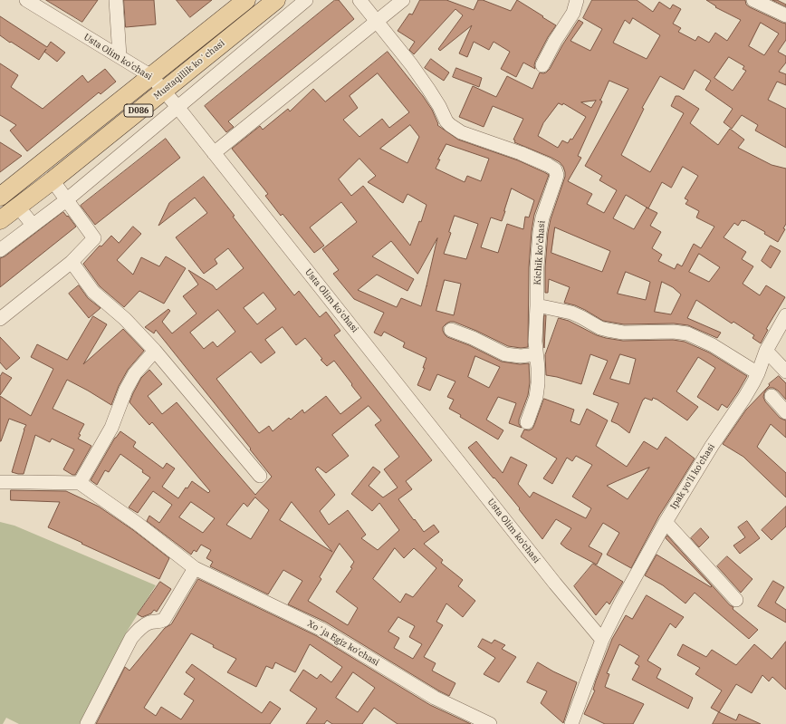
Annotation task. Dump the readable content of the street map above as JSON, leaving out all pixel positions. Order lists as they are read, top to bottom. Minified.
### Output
{"streets":{"main road":["Mustaqillik koʻchasi","D086"],"street":["Usta Olim ko'chasi","Kichik ko'chasi","Ipak yo'li ko'chasi","Xoʻja Egiz ko'chasi"]},"crossings":[["Usta Olim ko'chasi","Mustaqillik koʻchasi"],["Usta Olim ko'chasi","Ipak yo'li ko'chasi"]]}
